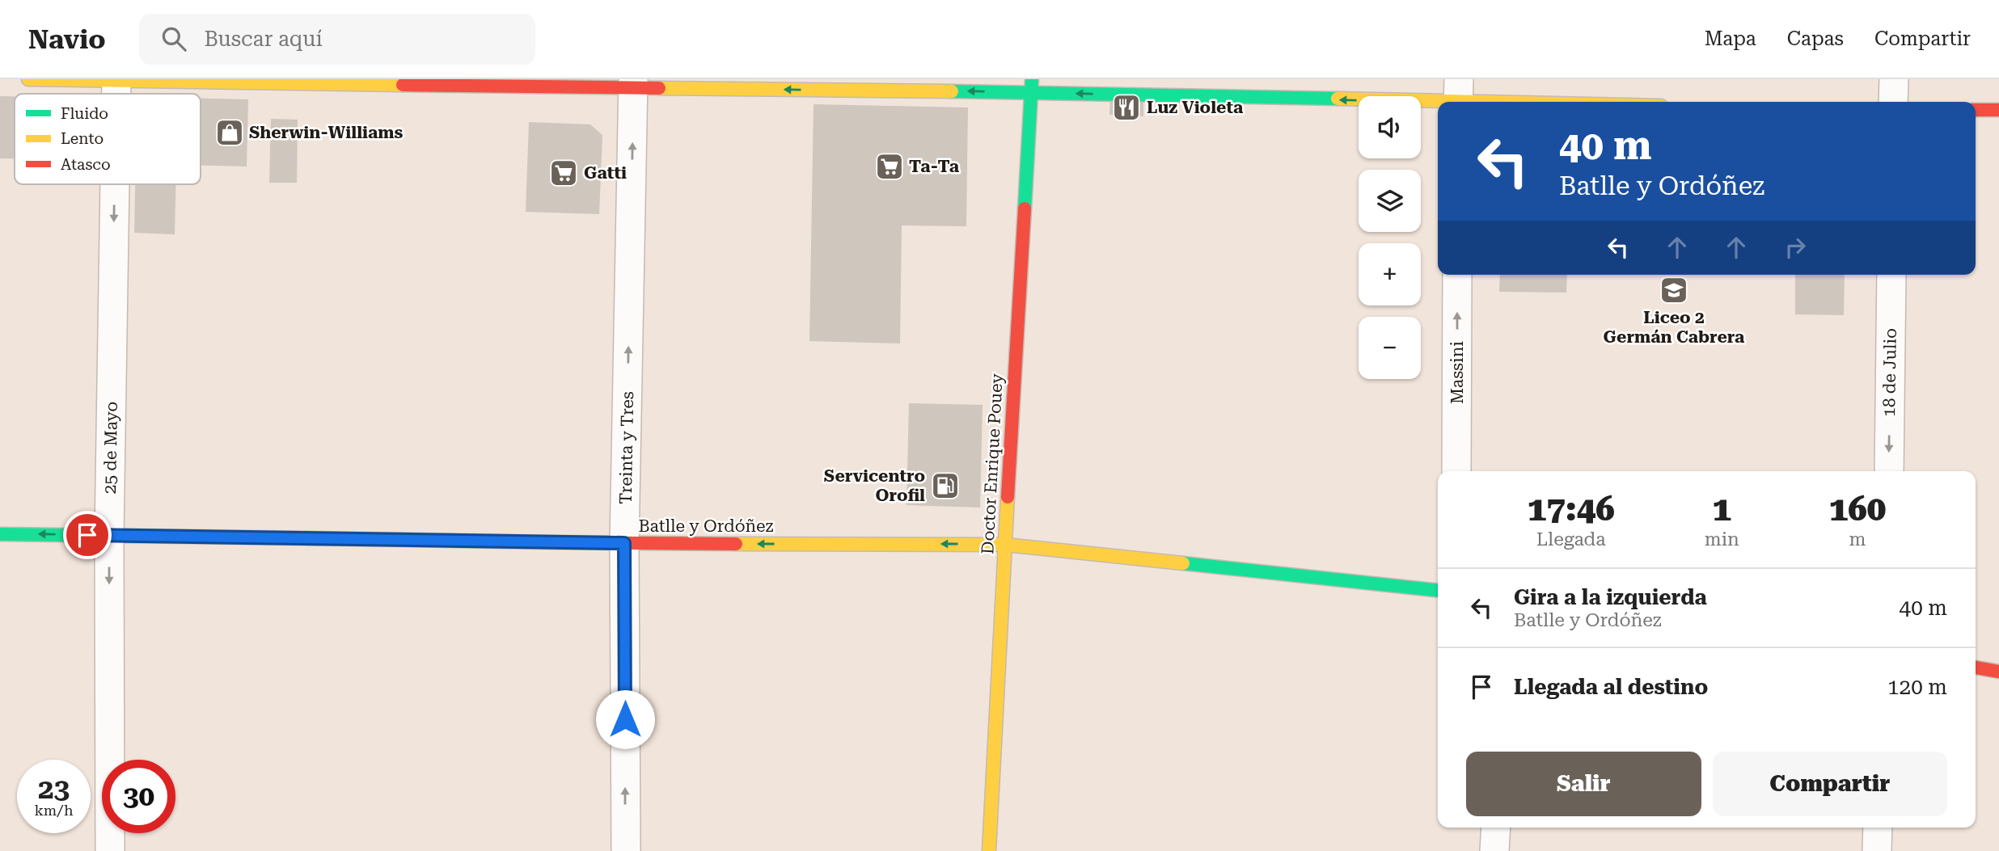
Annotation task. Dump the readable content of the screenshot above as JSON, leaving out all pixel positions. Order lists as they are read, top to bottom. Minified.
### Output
{"streets":{"street":["Massini","18 de Julio","25 de Mayo","Treinta y Tres","Doctor Enrique Pouey","Batlle y Ordóñez"]},"crossings":[["25 de Mayo","Batlle y Ordóñez"],["Treinta y Tres","Batlle y Ordóñez"],["Doctor Enrique Pouey","Batlle y Ordóñez"]],"one_way":["Massini","18 de Julio","25 de Mayo","Treinta y Tres"],"places":{"restaurant":["Luz Violeta"],"shop":["Sherwin-Williams"],"supermarket":["Ta-Ta","Gatti"],"school or university":["Liceo 2 Germán Cabrera"],"fuel station":["Servicentro Orofil"]},"legend":["Fluido","Lento","Atasco"],"page":{"header":"Navio","search":"Buscar aquí","nav":["Mapa","Capas","Compartir"],"map_buttons":["+","−"],"turn":["40 m","Batlle y Ordóñez"],"eta":["17:46","Llegada","1","min","160","m"],"list":[{"name":"Gira a la izquierda","note":"Batlle y Ordóñez","value":"40 m"},{"name":"Llegada al destino","value":"120 m"}],"buttons":["Salir","Compartir"],"speed":"23 km/h","limit":"30"}}
